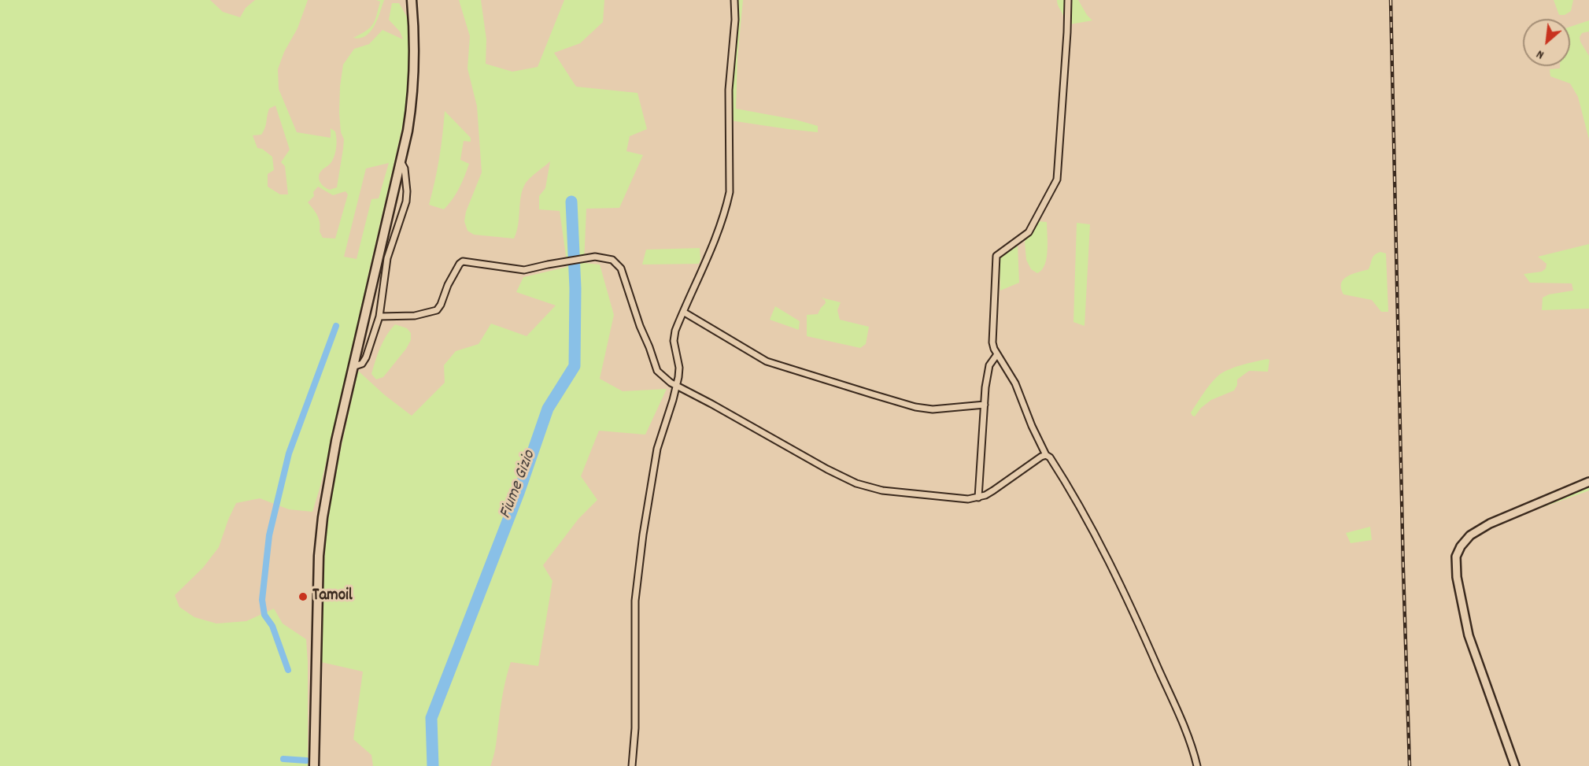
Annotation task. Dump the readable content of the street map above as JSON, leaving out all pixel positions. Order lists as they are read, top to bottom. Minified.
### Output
{"water":["Fiume Gizio"],"places":["Tamoil"],"north":"bottom left"}
